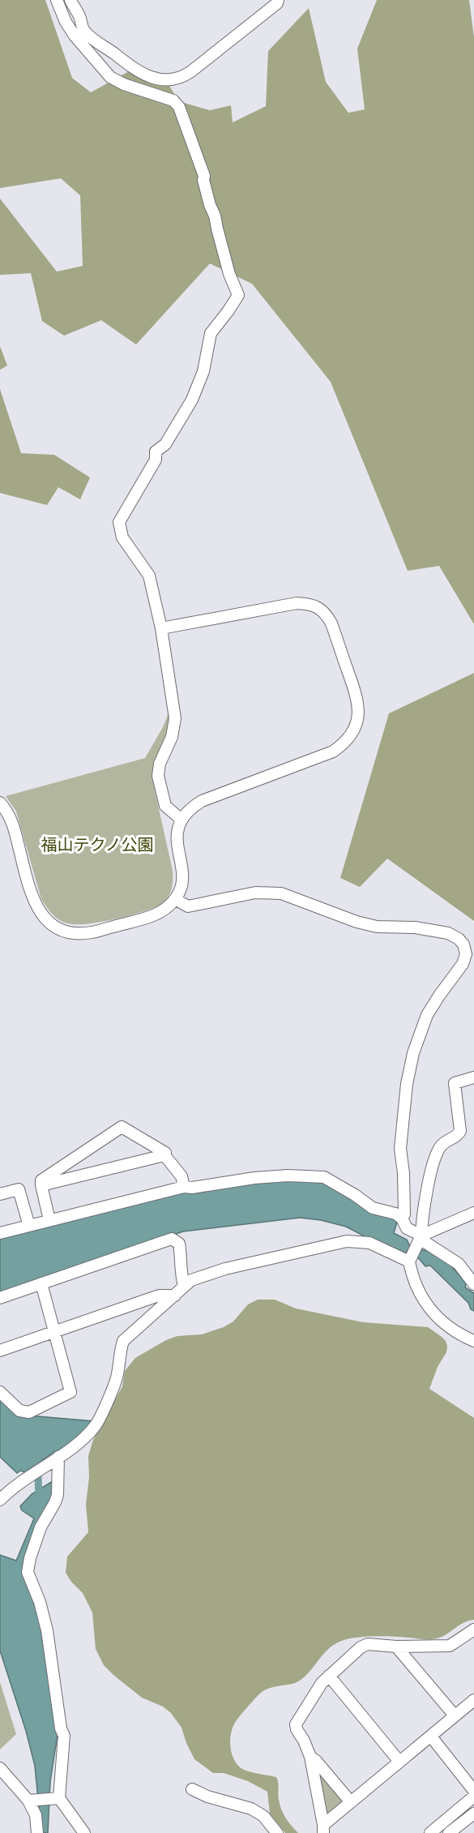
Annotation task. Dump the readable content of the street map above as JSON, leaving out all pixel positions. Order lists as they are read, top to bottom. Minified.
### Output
{"parks":["福山テクノ公園"]}
